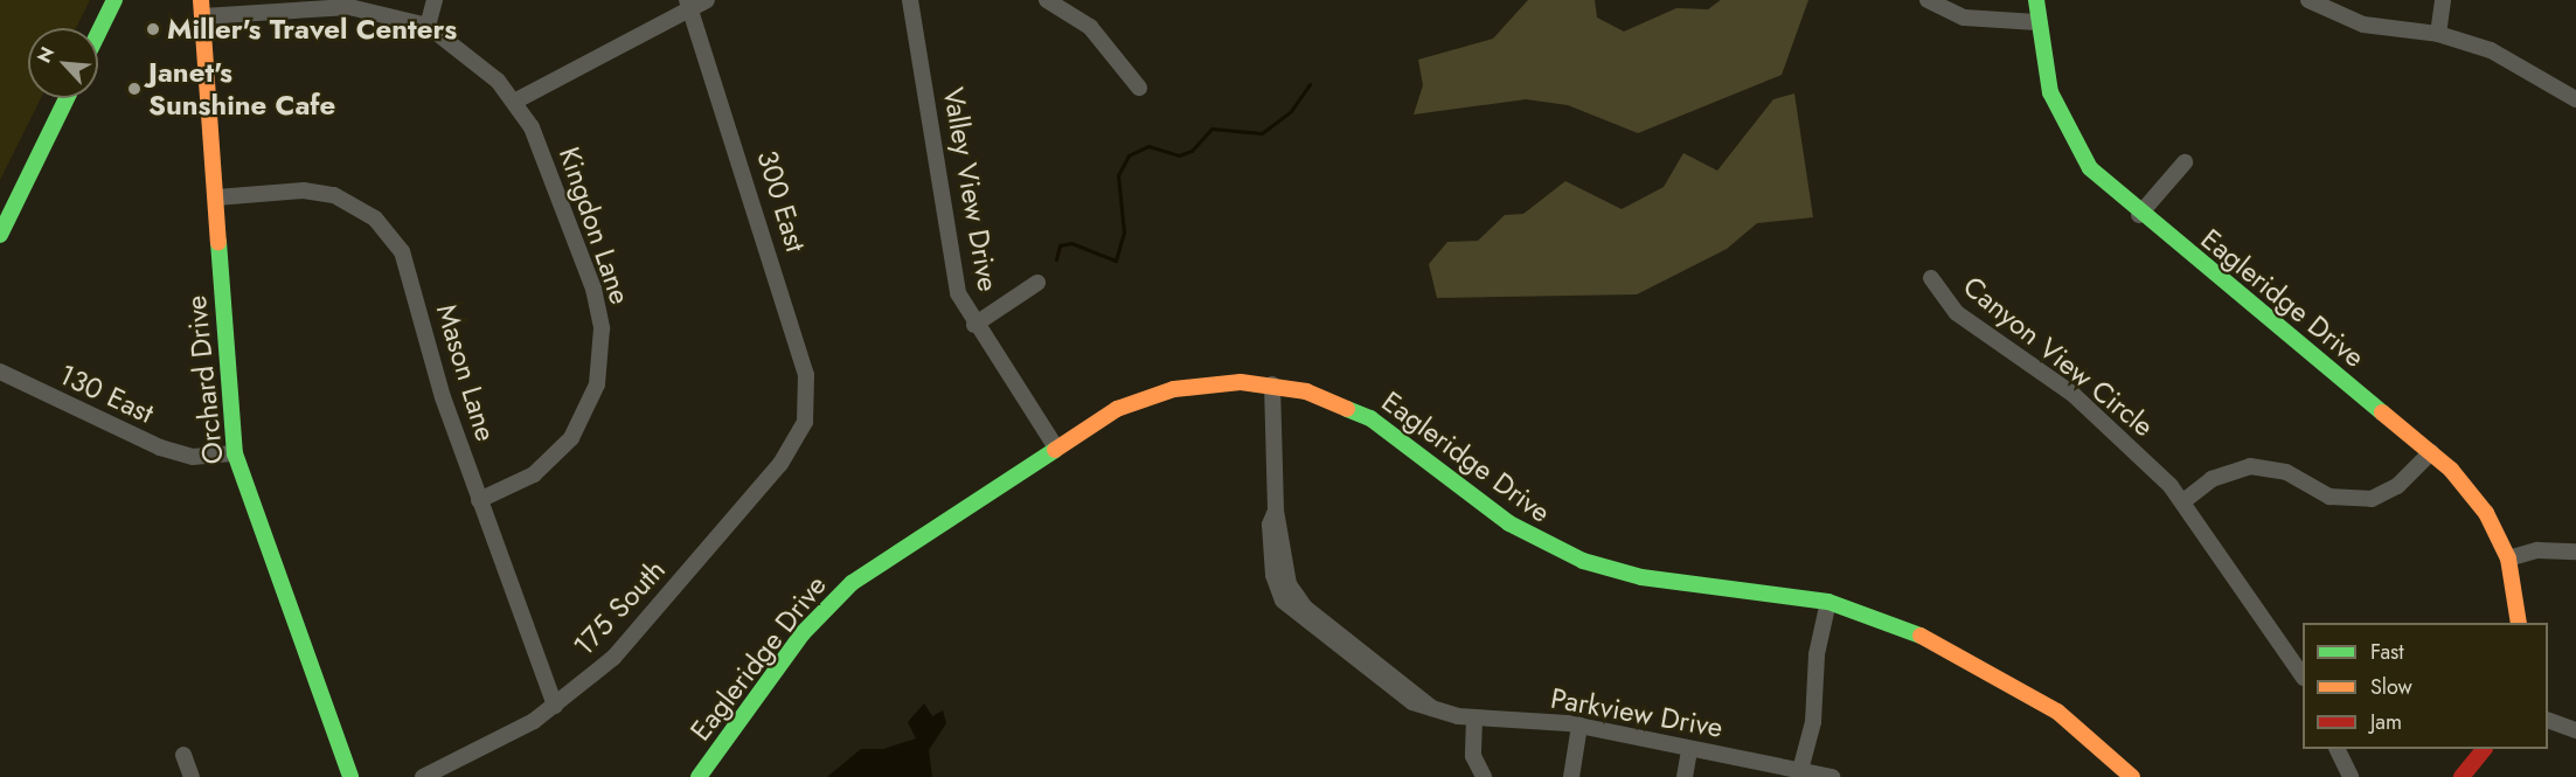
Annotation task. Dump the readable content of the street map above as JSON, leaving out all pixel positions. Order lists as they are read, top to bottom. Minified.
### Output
{"streets":{"main road":["Eagleridge Drive","Orchard Drive"],"street":["Valley View Drive","300 East","Kingdon Lane","Canyon View Circle","Mason Lane","130 East","175 South","Parkview Drive"]},"crossings":[["Valley View Drive","Eagleridge Drive"],["300 East","175 South"],["Kingdon Lane","Mason Lane"],["Eagleridge Drive","Parkview Drive"],["Mason Lane","Orchard Drive"],["Mason Lane","175 South"],["Orchard Drive","130 East"]],"places":["Miller's Travel Centers","Janet's Sunshine Cafe"],"legend":["Fast","Slow","Jam"],"north":"top left"}
